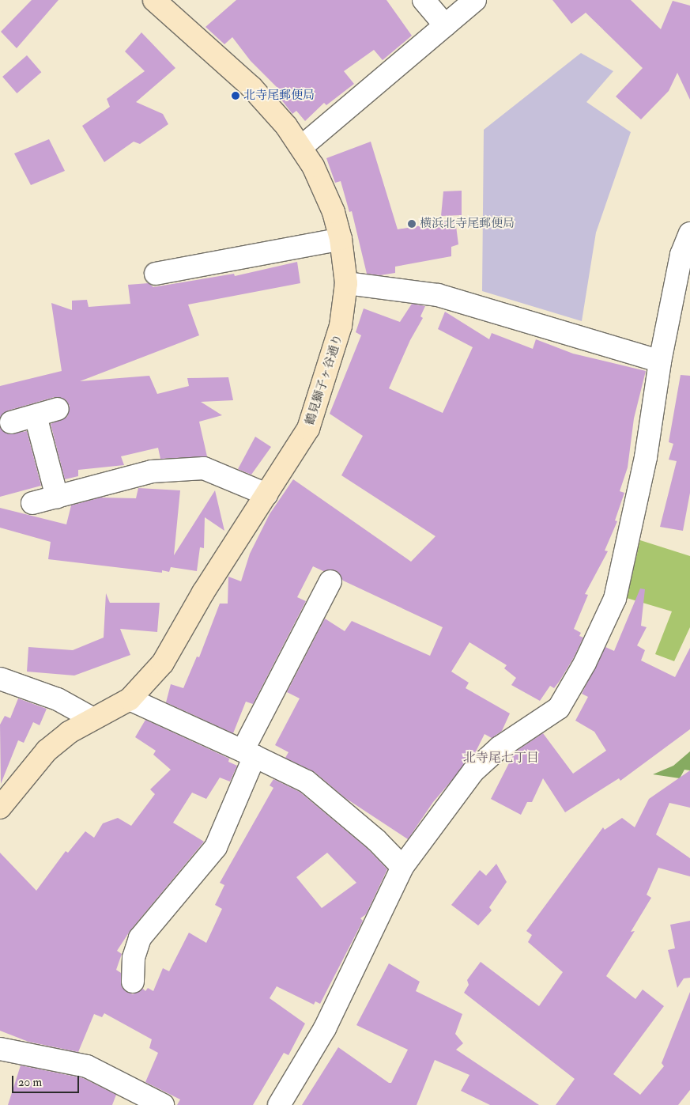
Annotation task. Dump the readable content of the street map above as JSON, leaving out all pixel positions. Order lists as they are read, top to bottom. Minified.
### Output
{"streets":{"main road":["鶴見獅子ヶ谷通り"]},"districts":["北寺尾七丁目"],"places":["北寺尾郵便局","横浜北寺尾郵便局"],"scale_bar":"20 m"}
